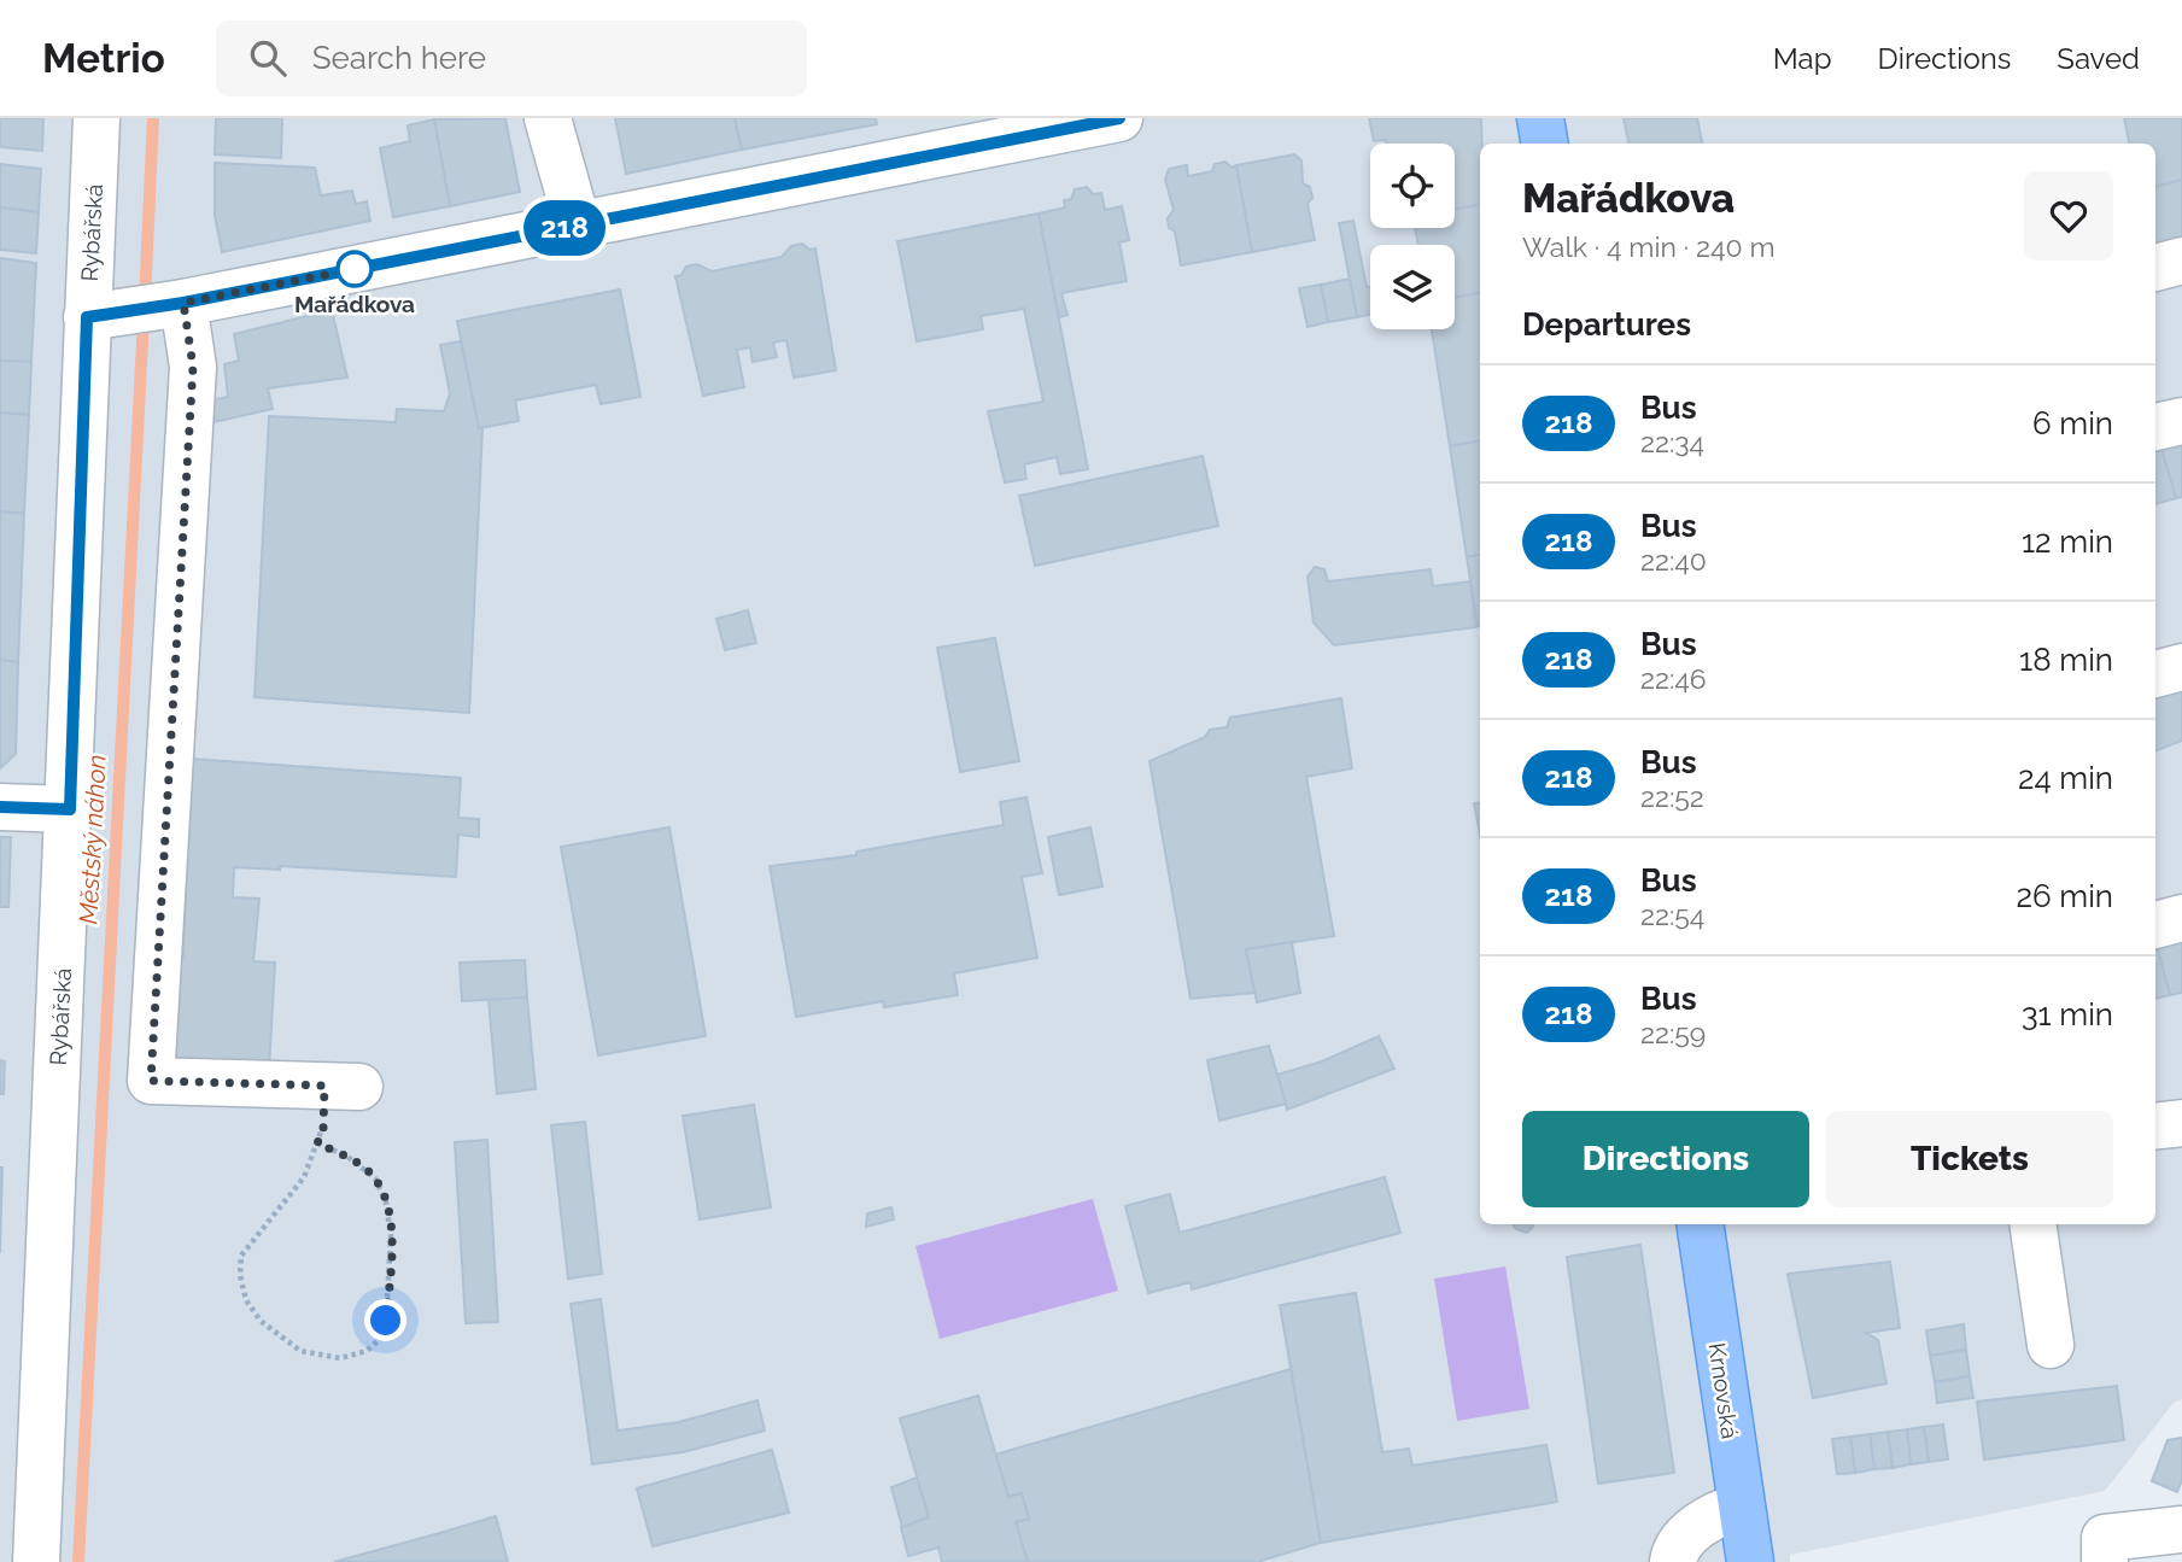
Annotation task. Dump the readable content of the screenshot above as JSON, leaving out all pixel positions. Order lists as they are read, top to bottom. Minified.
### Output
{"streets":{"main road":["Krnovská"],"street":["Rybářská"]},"water":["Městský náhon"],"places":["Mařádkova"],"lines":["bus line 218"],"page":{"header":"Metrio","search":"Search here","nav":["Map","Directions","Saved"],"on_map":"218","heading":[["Mařádkova","Walk · 4 min · 240 m"],"Departures"],"list":[{"mark":"218","name":"Bus","note":"22:34","value":"6 min"},{"mark":"218","name":"Bus","note":"22:40","value":"12 min"},{"mark":"218","name":"Bus","note":"22:46","value":"18 min"},{"mark":"218","name":"Bus","note":"22:52","value":"24 min"},{"mark":"218","name":"Bus","note":"22:54","value":"26 min"},{"mark":"218","name":"Bus","note":"22:59","value":"31 min"}],"buttons":["Directions","Tickets"]}}
